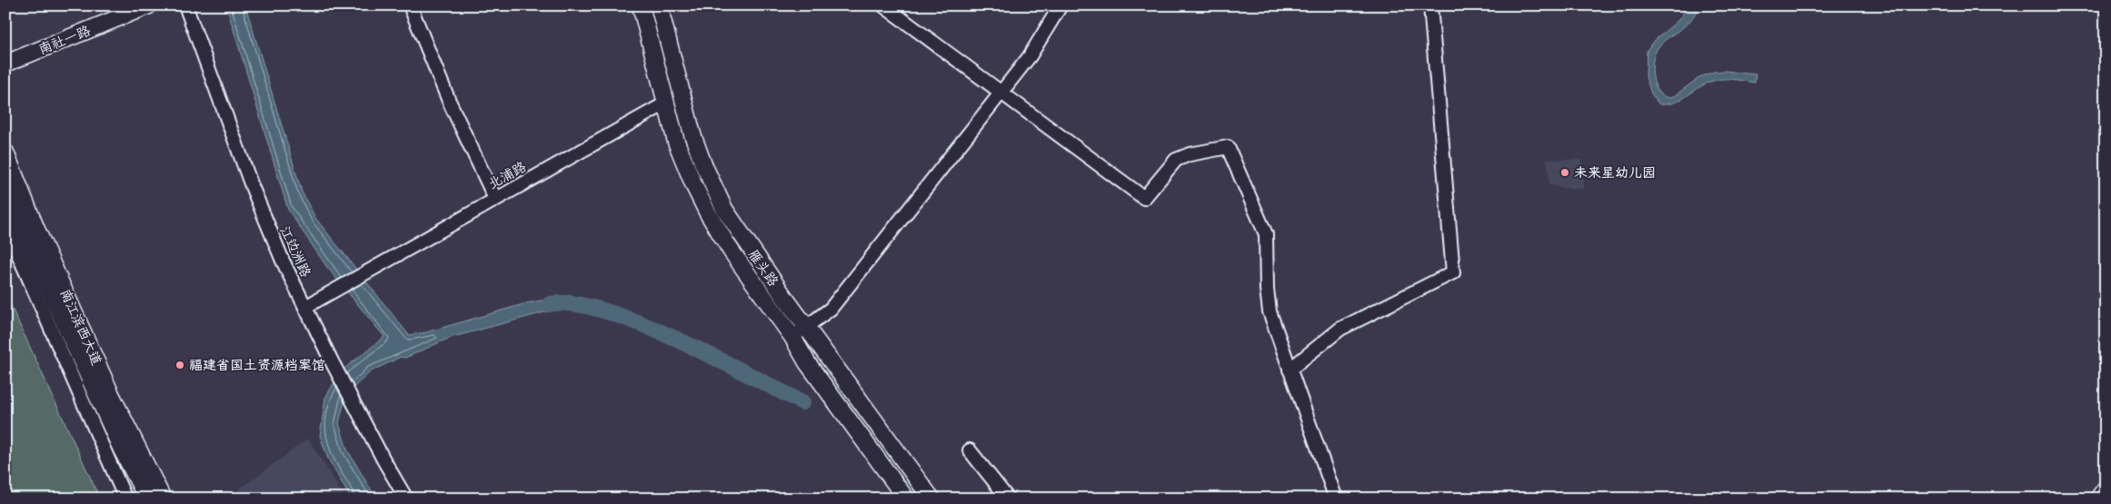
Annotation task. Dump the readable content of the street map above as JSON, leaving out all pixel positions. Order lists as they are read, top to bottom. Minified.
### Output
{"streets":{"main road":["南社一路","雁头路","南江滨西大道"],"street":["北浦路","江边洲路"]},"crossings":[["北浦路","江边洲路"],["北浦路","雁头路"]],"places":["未来星幼儿园","福建省国土资源档案馆"]}
